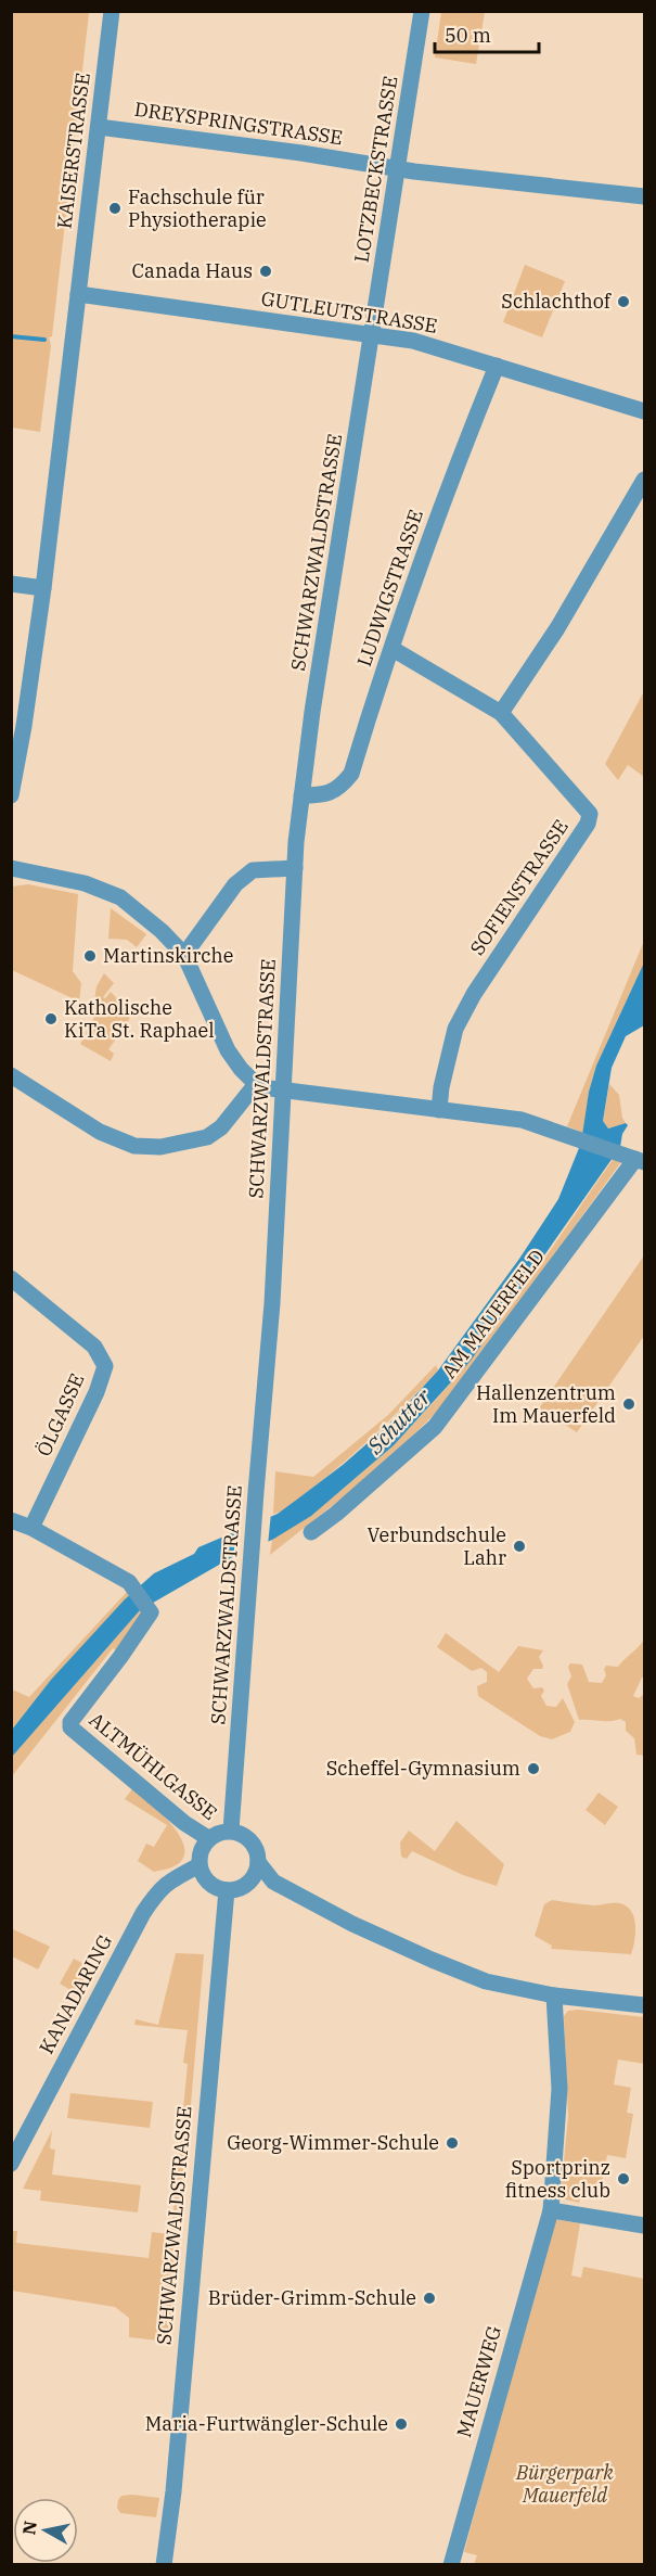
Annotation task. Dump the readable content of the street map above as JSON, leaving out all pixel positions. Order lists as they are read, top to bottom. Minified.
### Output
{"streets":{"street":["DREYSPRINGSTRASSE","KAISERSTRASSE","LOTZBECKSTRASSE","GUTLEUTSTRASSE","SCHWARZWALDSTRASSE","LUDWIGSTRASSE","SOFIENSTRASSE","AM MAUERFELD","ÖLGASSE","ALTMÜHLGASSE","KANADARING","MAUERWEG"]},"crossings":[["DREYSPRINGSTRASSE","KAISERSTRASSE"],["DREYSPRINGSTRASSE","LOTZBECKSTRASSE"],["KAISERSTRASSE","GUTLEUTSTRASSE"],["LOTZBECKSTRASSE","GUTLEUTSTRASSE"],["LOTZBECKSTRASSE","SCHWARZWALDSTRASSE"],["GUTLEUTSTRASSE","SCHWARZWALDSTRASSE"],["GUTLEUTSTRASSE","LUDWIGSTRASSE"],["SCHWARZWALDSTRASSE","LUDWIGSTRASSE"],["SCHWARZWALDSTRASSE","ALTMÜHLGASSE"],["SCHWARZWALDSTRASSE","KANADARING"],["LUDWIGSTRASSE","SOFIENSTRASSE"],["ÖLGASSE","ALTMÜHLGASSE"],["ALTMÜHLGASSE","KANADARING"]],"water":["Schutter"],"parks":["Bürgerpark Mauerfeld"],"places":["Fachschule für Physiotherapie","Canada Haus","Schlachthof","Martinskirche","Katholische KiTa St. Raphael","Hallenzentrum Im Mauerfeld","Verbundschule Lahr","Scheffel-Gymnasium","Georg-Wimmer-Schule","Sportprinz fitness club","Brüder-Grimm-Schule","Maria-Furtwängler-Schule"],"scale_bar":"50 m","north":"left"}
